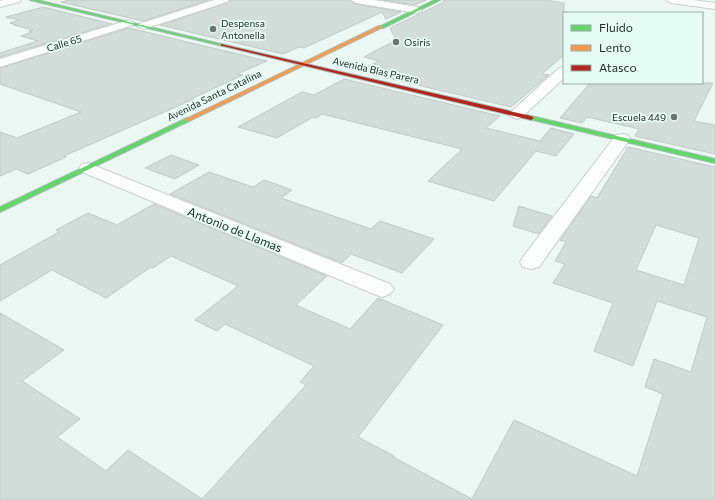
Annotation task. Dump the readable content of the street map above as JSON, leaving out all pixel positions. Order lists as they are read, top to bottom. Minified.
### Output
{"streets":{"main road":["Avenida Blas Parera","Avenida Santa Catalina"],"street":["Calle 65","Antonio de Llamas"]},"crossings":[["Calle 65","Avenida Blas Parera"],["Avenida Blas Parera","Avenida Santa Catalina"],["Avenida Santa Catalina","Antonio de Llamas"]],"places":["Despensa Antonella","Osiris","Escuela 449"],"legend":["Fluido","Lento","Atasco"]}
